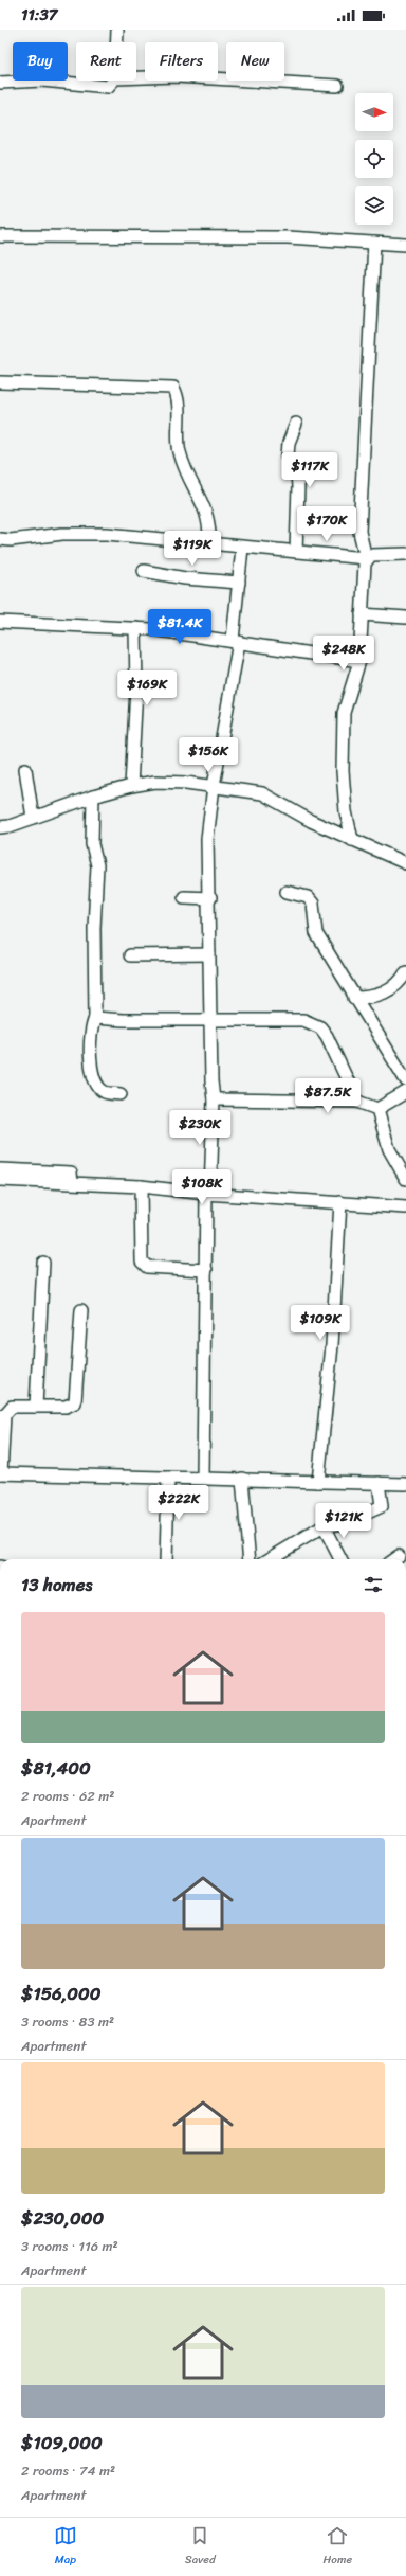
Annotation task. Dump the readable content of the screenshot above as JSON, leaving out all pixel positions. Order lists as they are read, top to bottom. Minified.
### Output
{"north":"right","page":{"status":"11:37","chip":["Buy","Rent","Filters","New"],"price":["$117K","$170K","$119K","$81.4K","$248K","$169K","$156K","$87.5K","$230K","$108K","$109K","$222K","$121K"],"heading":"13 homes","list":[{"name":"$81,400","note":"2 rooms · 62 m² · Apartment"},{"name":"$156,000","note":"3 rooms · 83 m² · Apartment"},{"name":"$230,000","note":"3 rooms · 116 m² · Apartment"},{"name":"$109,000","note":"2 rooms · 74 m² · Apartment"}],"tabs":["Map","Saved","Home"]}}
